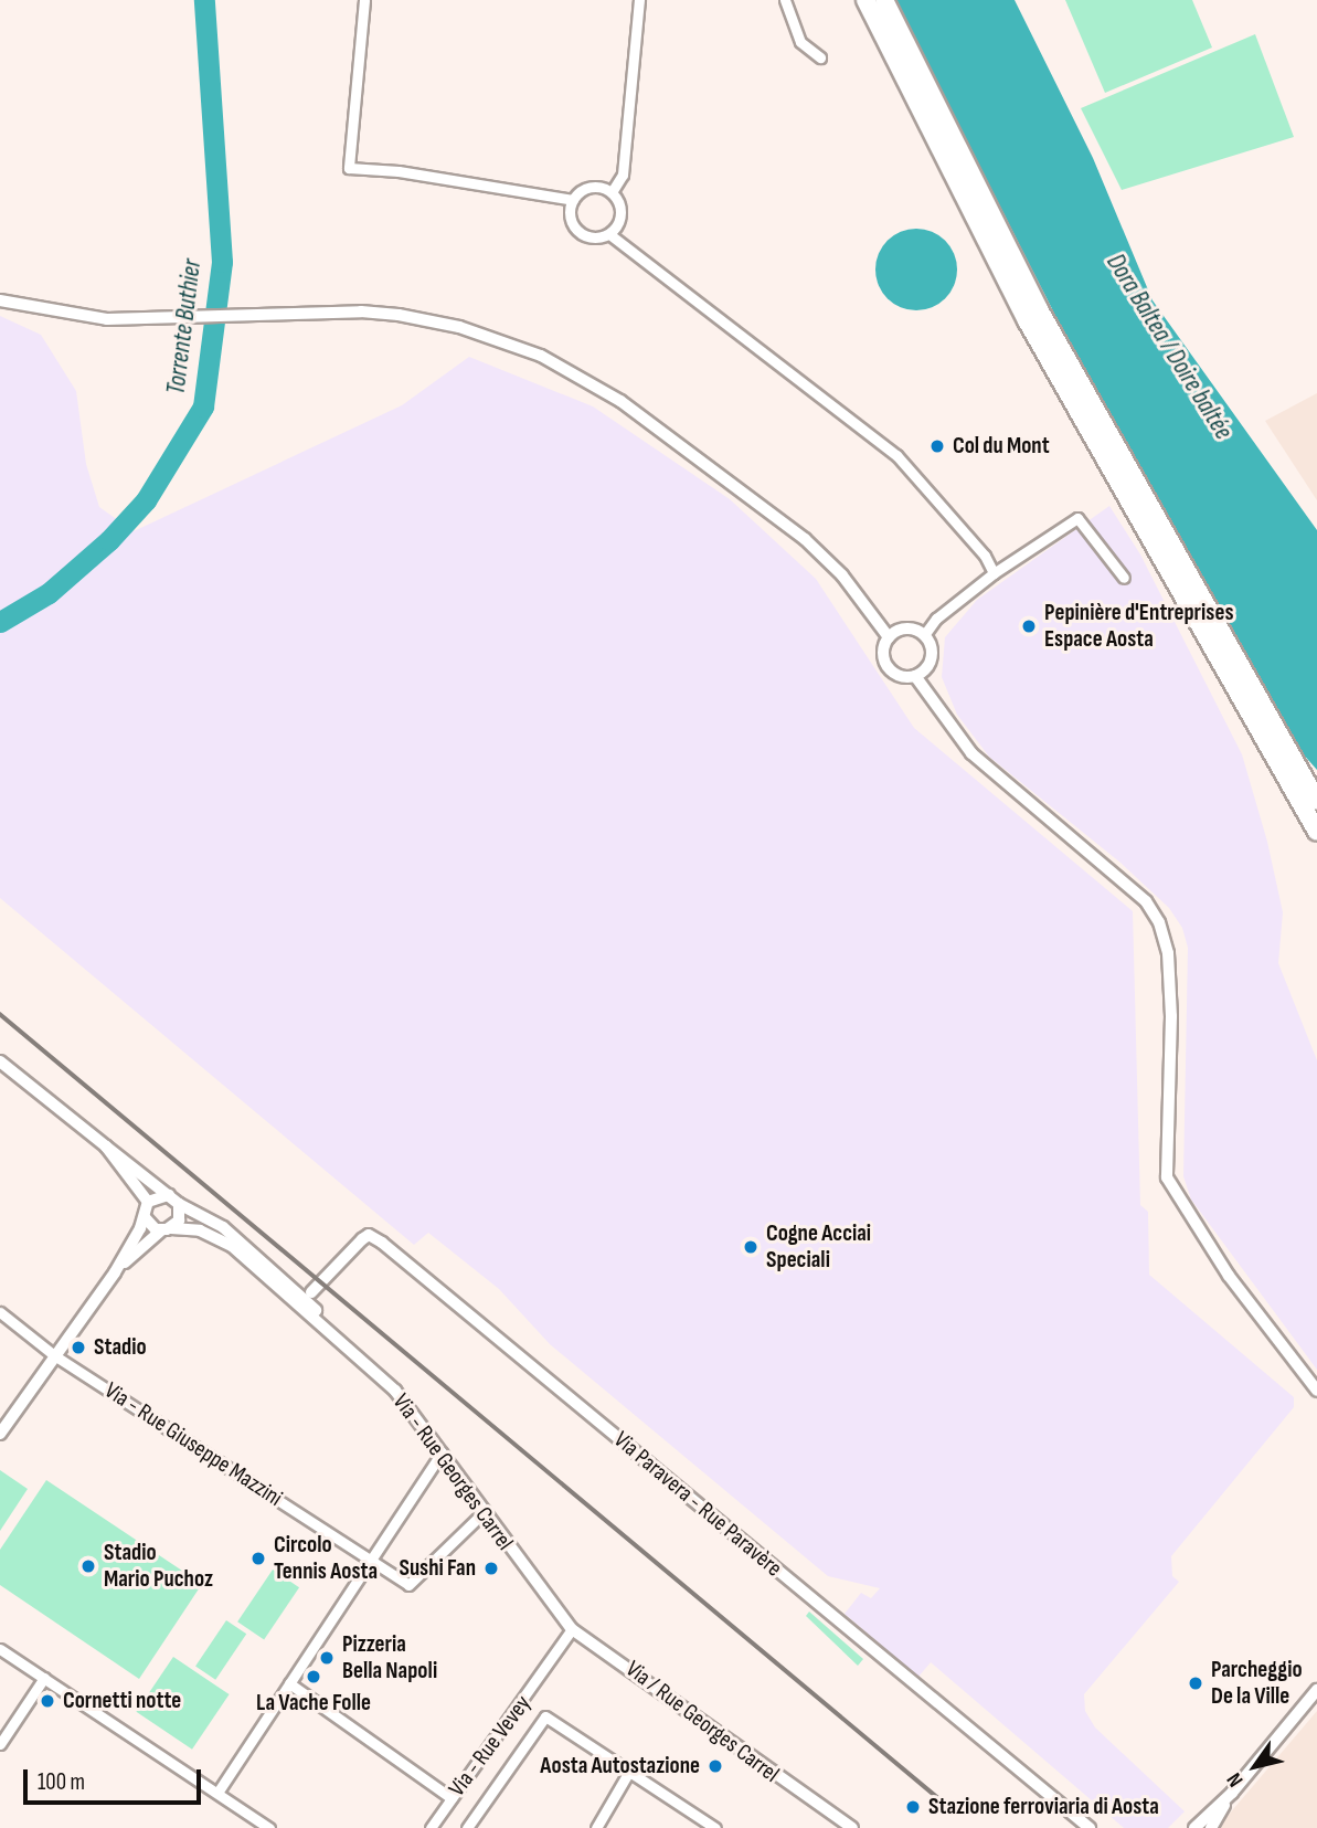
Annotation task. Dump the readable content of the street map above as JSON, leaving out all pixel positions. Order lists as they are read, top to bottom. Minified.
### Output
{"streets":{"street":["Via - Rue Giuseppe Mazzini","Via - Rue Georges Carrel","Via Paravera - Rue Paravère","Via / Rue Georges Carrel","Via - Rue Vevey"]},"crossings":[["Via - Rue Giuseppe Mazzini","Via - Rue Georges Carrel"],["Via - Rue Georges Carrel","Via / Rue Georges Carrel"],["Via - Rue Georges Carrel","Via - Rue Vevey"],["Via / Rue Georges Carrel","Via - Rue Vevey"]],"water":["Torrente Buthier","Dora Baltea / Doire baltée"],"places":["Col du Mont","Pepinière d'Entreprises Espace Aosta","Cogne Acciai Speciali","Stadio","Circolo Tennis Aosta","Stadio Mario Puchoz","Sushi Fan","Pizzeria Bella Napoli","La Vache Folle","Parcheggio De la Ville","Cornetti notte","Aosta Autostazione","Stazione ferroviaria di Aosta"],"scale_bar":"100 m","north":"bottom left"}
